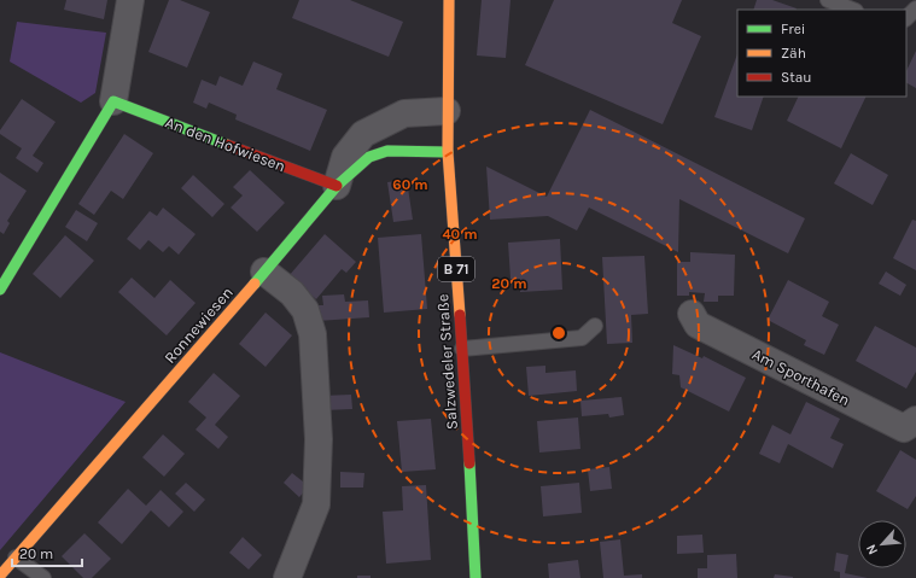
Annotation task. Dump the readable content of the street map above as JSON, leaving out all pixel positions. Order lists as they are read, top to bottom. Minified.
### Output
{"streets":{"street":["An den Hofwiesen","B 71","Ronnewiesen","Salzwedeler Straße","Am Sporthafen"]},"crossings":[["An den Hofwiesen","Ronnewiesen"],["Ronnewiesen","Salzwedeler Straße"]],"legend":["Frei","Zäh","Stau"],"scale_bar":"20 m","north":"bottom left","rings":["60 m","40 m","20 m"]}
